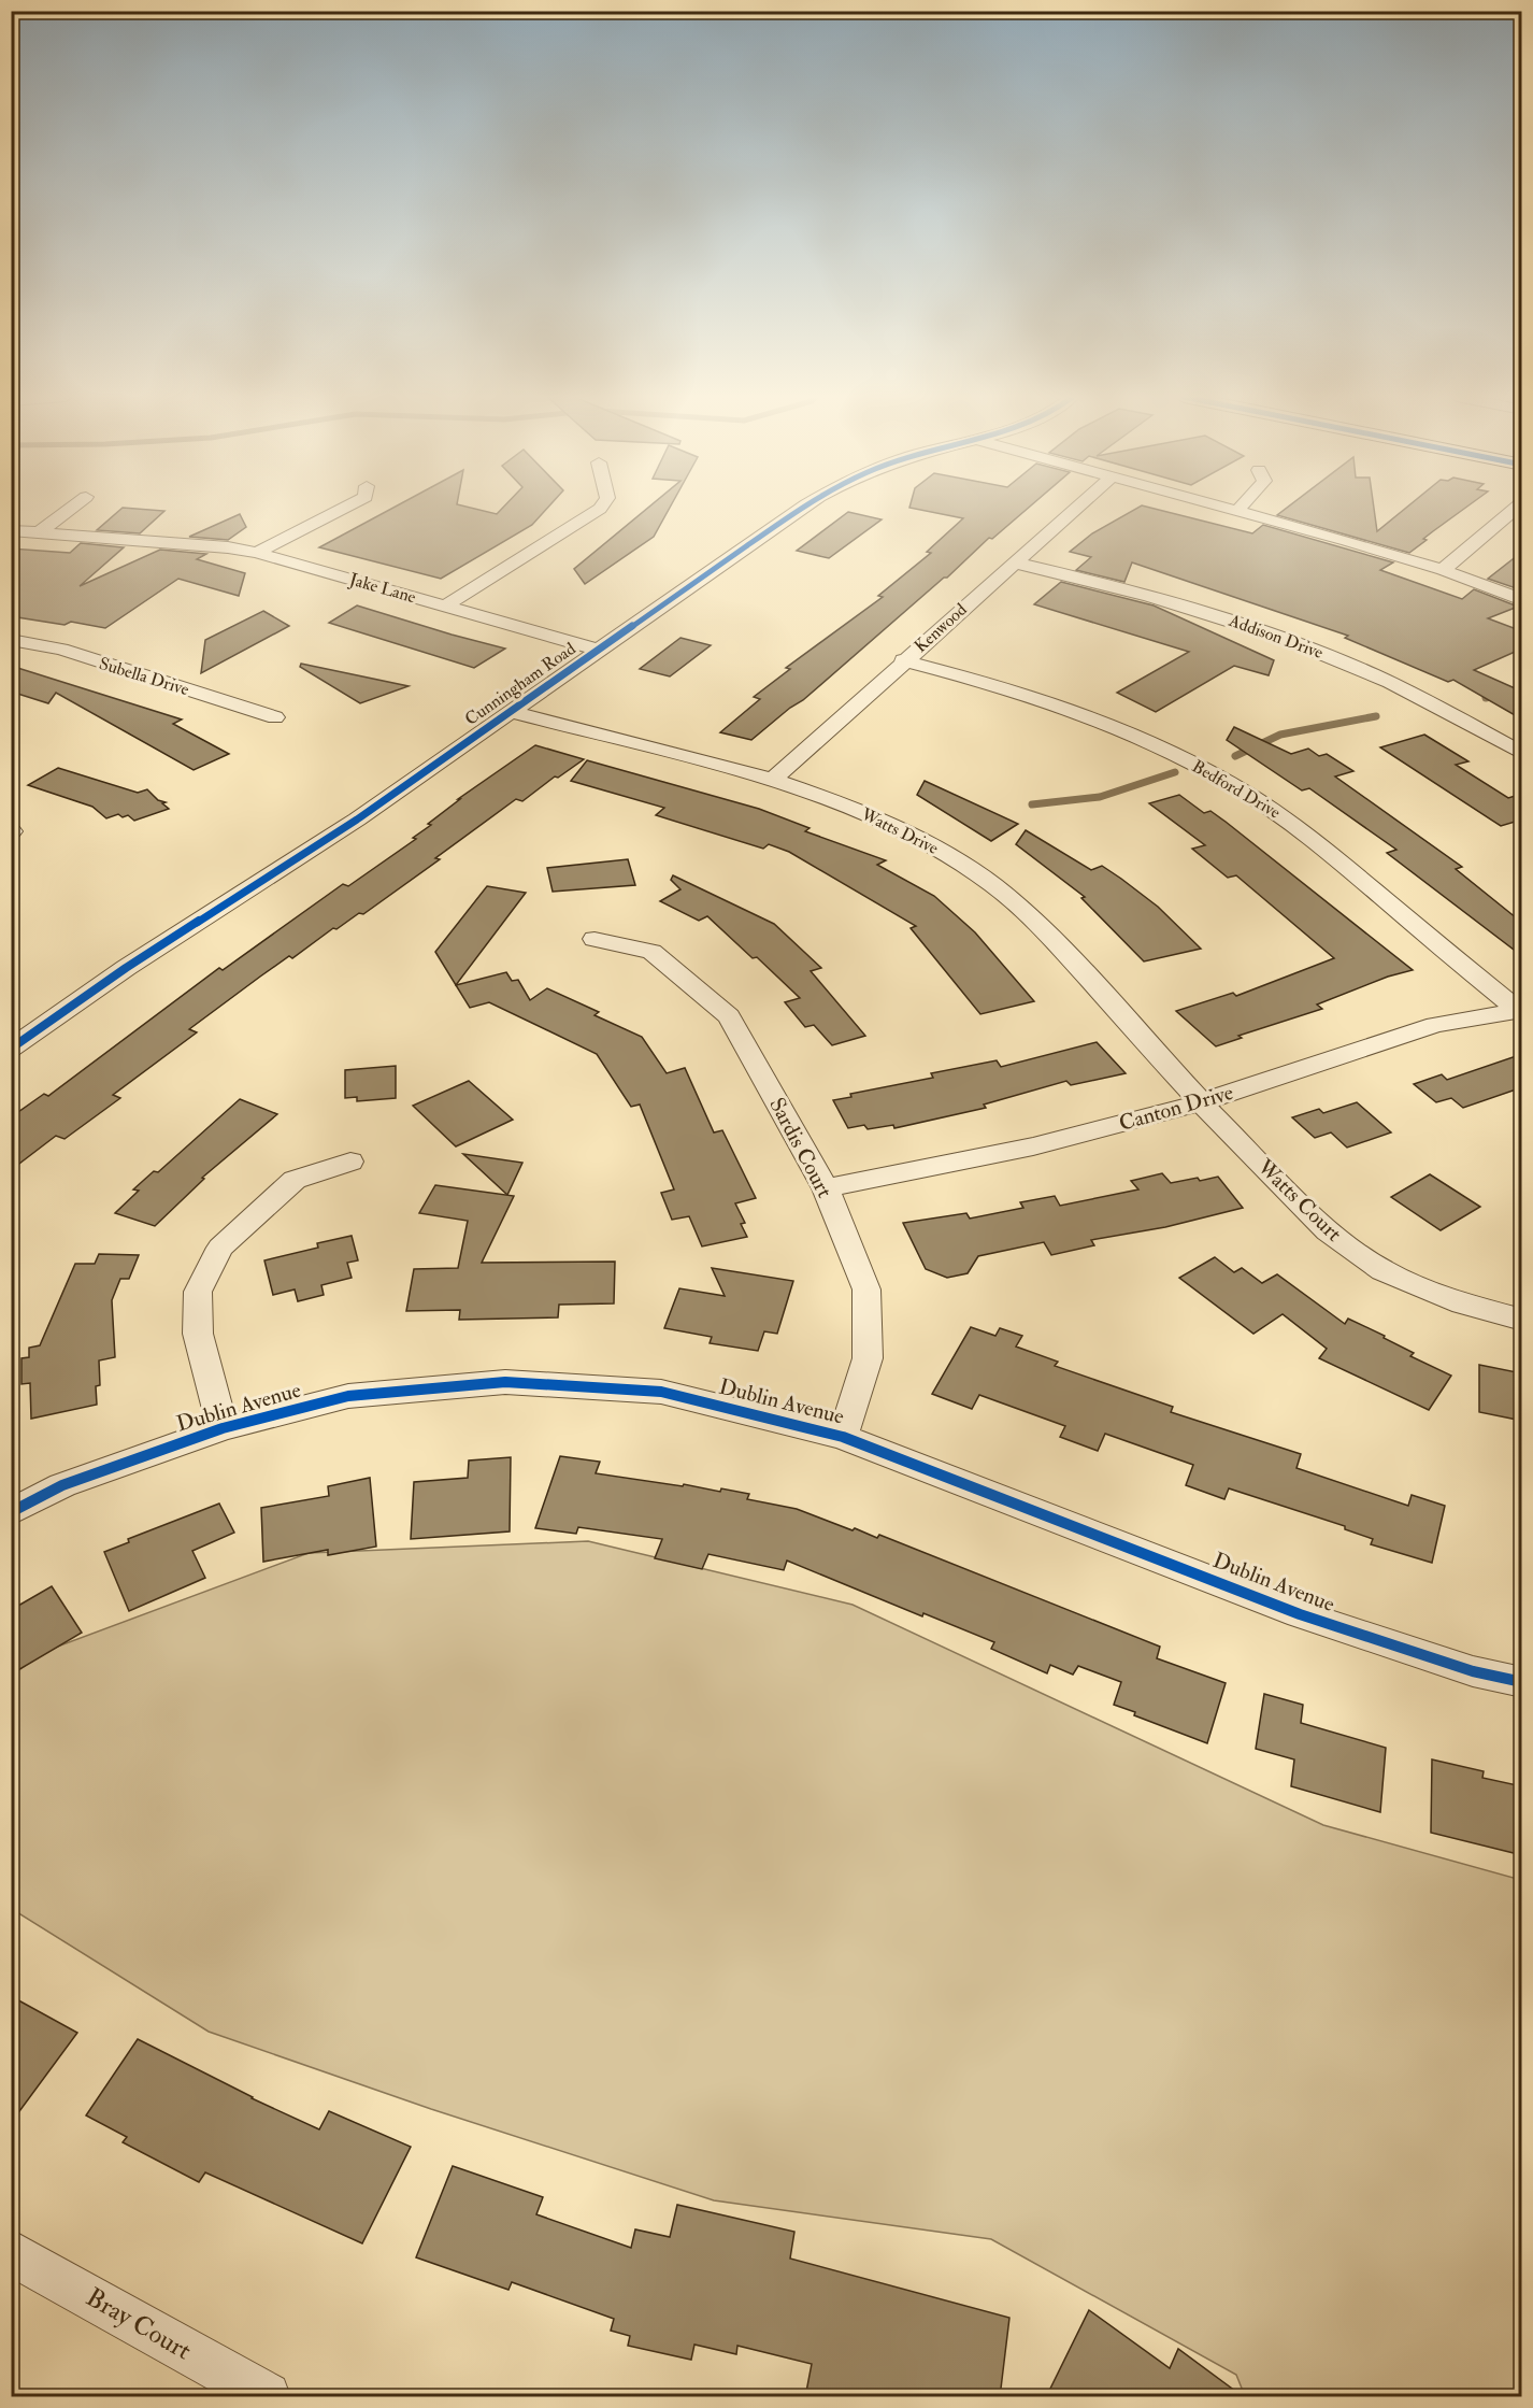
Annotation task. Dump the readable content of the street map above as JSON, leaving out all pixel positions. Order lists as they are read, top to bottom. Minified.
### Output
{"streets":{"street":["Jake Lane","Kenwood","Addison Drive","Subella Drive","Cunningham Road","Bedford Drive","Watts Drive","Canton Drive","Sardis Court","Watts Court","Dublin Avenue","Bray Court"]},"crossings":[["Jake Lane","Cunningham Road"],["Kenwood","Addison Drive"],["Kenwood","Bedford Drive"],["Kenwood","Watts Drive"],["Cunningham Road","Watts Drive"],["Bedford Drive","Canton Drive"],["Watts Drive","Canton Drive"],["Watts Drive","Watts Court"],["Canton Drive","Sardis Court"],["Canton Drive","Watts Court"],["Sardis Court","Dublin Avenue"]]}
